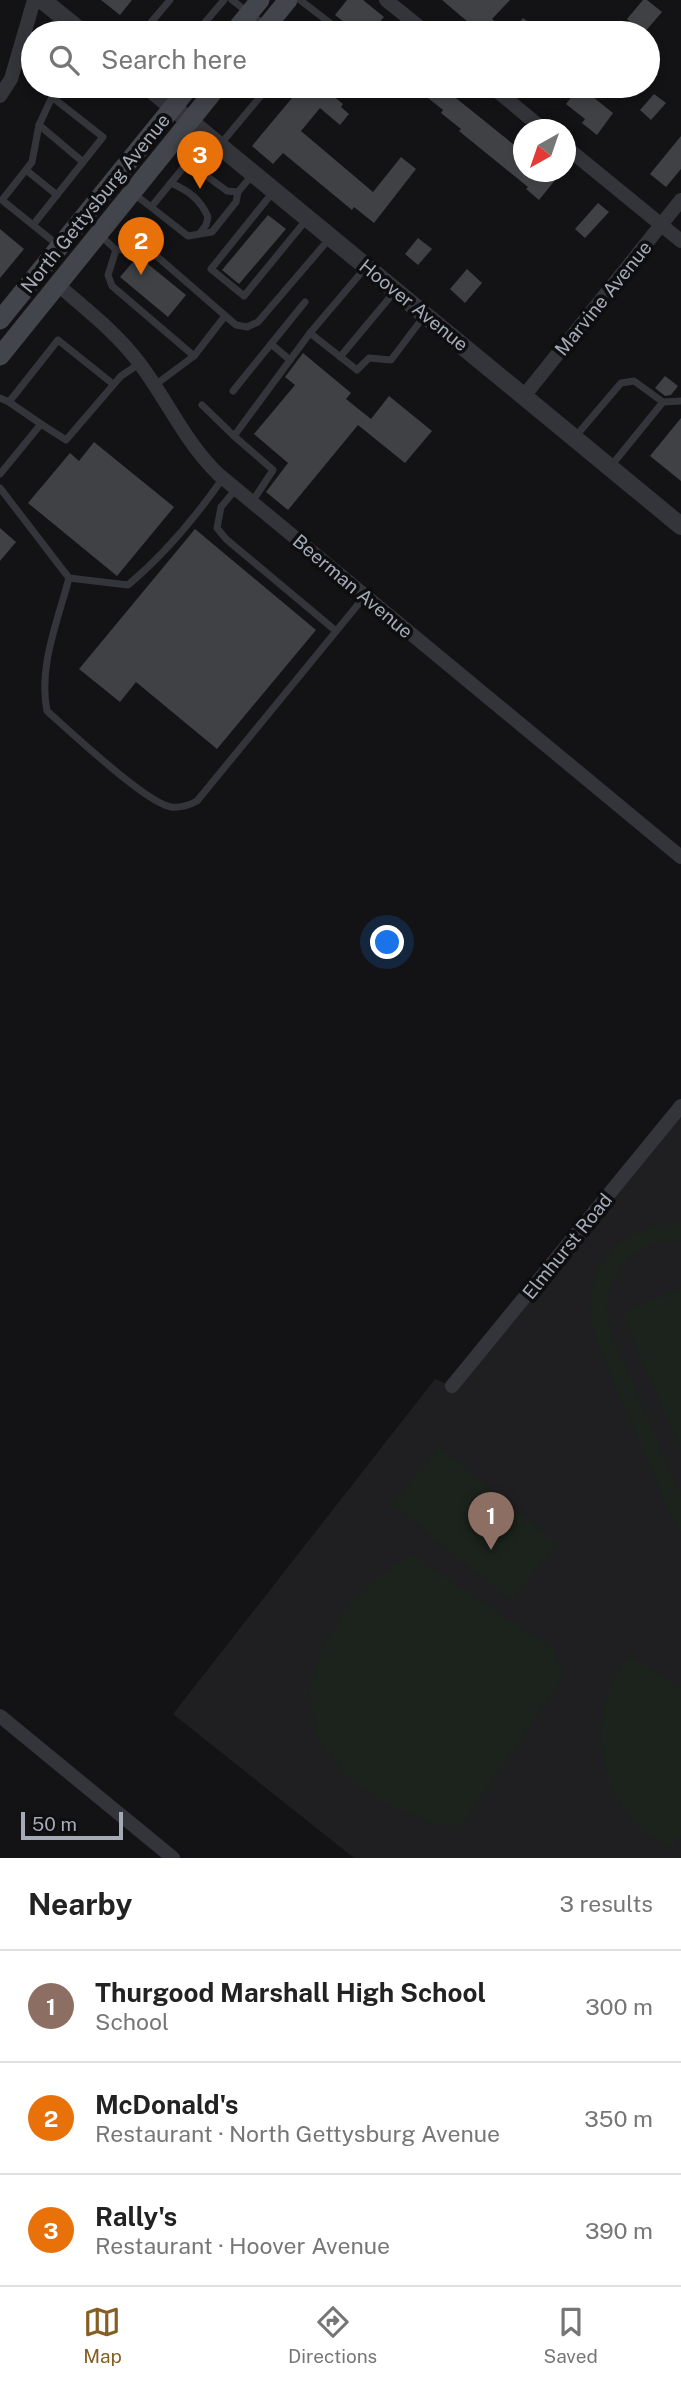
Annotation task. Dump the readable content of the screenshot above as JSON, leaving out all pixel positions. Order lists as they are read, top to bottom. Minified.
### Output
{"streets":{"main road":["North Gettysburg Avenue"],"street":["Marvine Avenue","Hoover Avenue","Beerman Avenue","Elmhurst Road"]},"crossings":[["North Gettysburg Avenue","Hoover Avenue"],["North Gettysburg Avenue","Beerman Avenue"],["Marvine Avenue","Hoover Avenue"]],"scale_bar":"50 m","north":"bottom left","page":{"search":"Search here","pins":["3","2","1"],"scale":"50 m","heading":["Nearby","3 results"],"list":[{"mark":"1","name":"Thurgood Marshall High School","note":"School","value":"300 m"},{"mark":"2","name":"McDonald's","note":"Restaurant · North Gettysburg Avenue","value":"350 m"},{"mark":"3","name":"Rally's","note":"Restaurant · Hoover Avenue","value":"390 m"}],"nav":["Map","Directions","Saved"]}}
